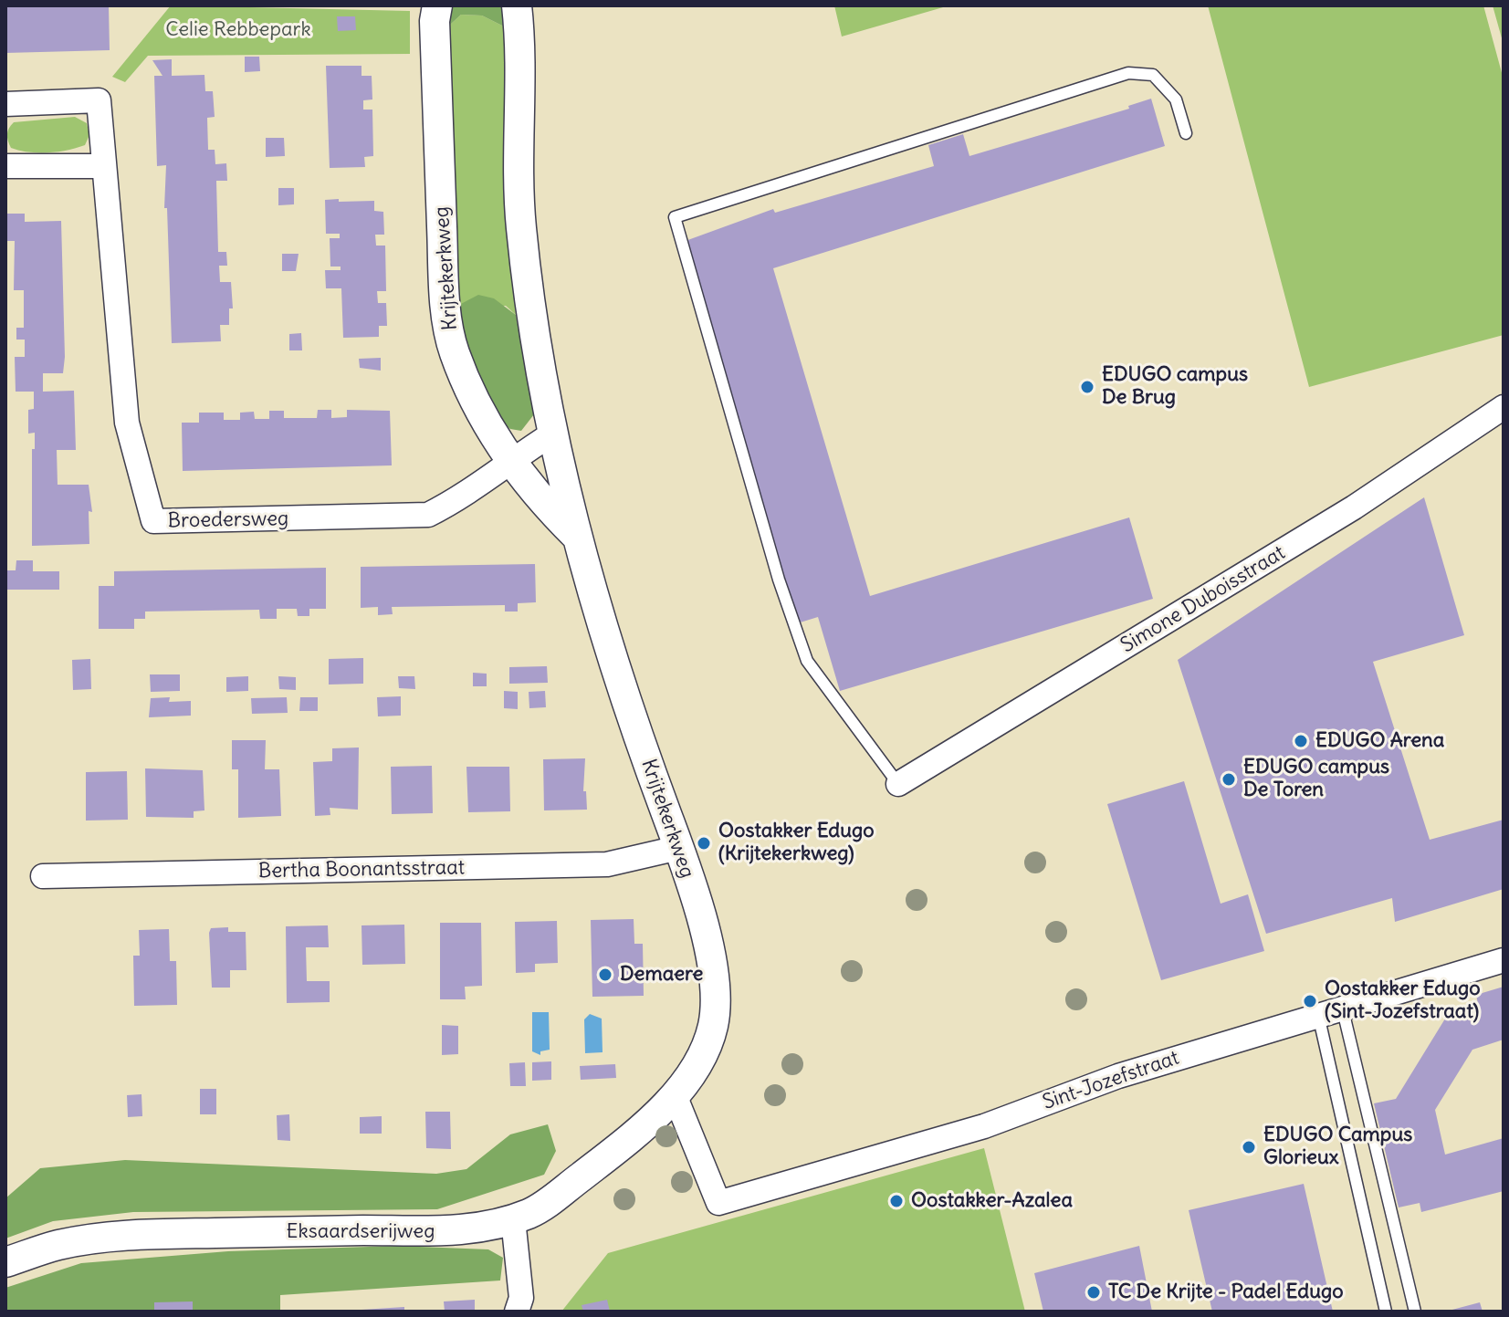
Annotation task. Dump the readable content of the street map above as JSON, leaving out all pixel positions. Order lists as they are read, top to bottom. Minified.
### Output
{"streets":{"street":["Krijtekerkweg","Broedersweg","Simone Duboisstraat","Bertha Boonantsstraat","Sint-Jozefstraat","Eksaardserijweg"]},"crossings":[["Krijtekerkweg","Broedersweg"],["Krijtekerkweg","Bertha Boonantsstraat"],["Krijtekerkweg","Eksaardserijweg"],["Sint-Jozefstraat","Eksaardserijweg"]],"parks":["Celie Rebbepark"],"places":["EDUGO campus De Brug","EDUGO Arena","EDUGO campus De Toren","Oostakker Edugo (Krijtekerkweg)","Demaere","Oostakker Edugo (Sint-Jozefstraat)","EDUGO Campus Glorieux","Oostakker-Azalea","TC De Krijte - Padel Edugo"]}
